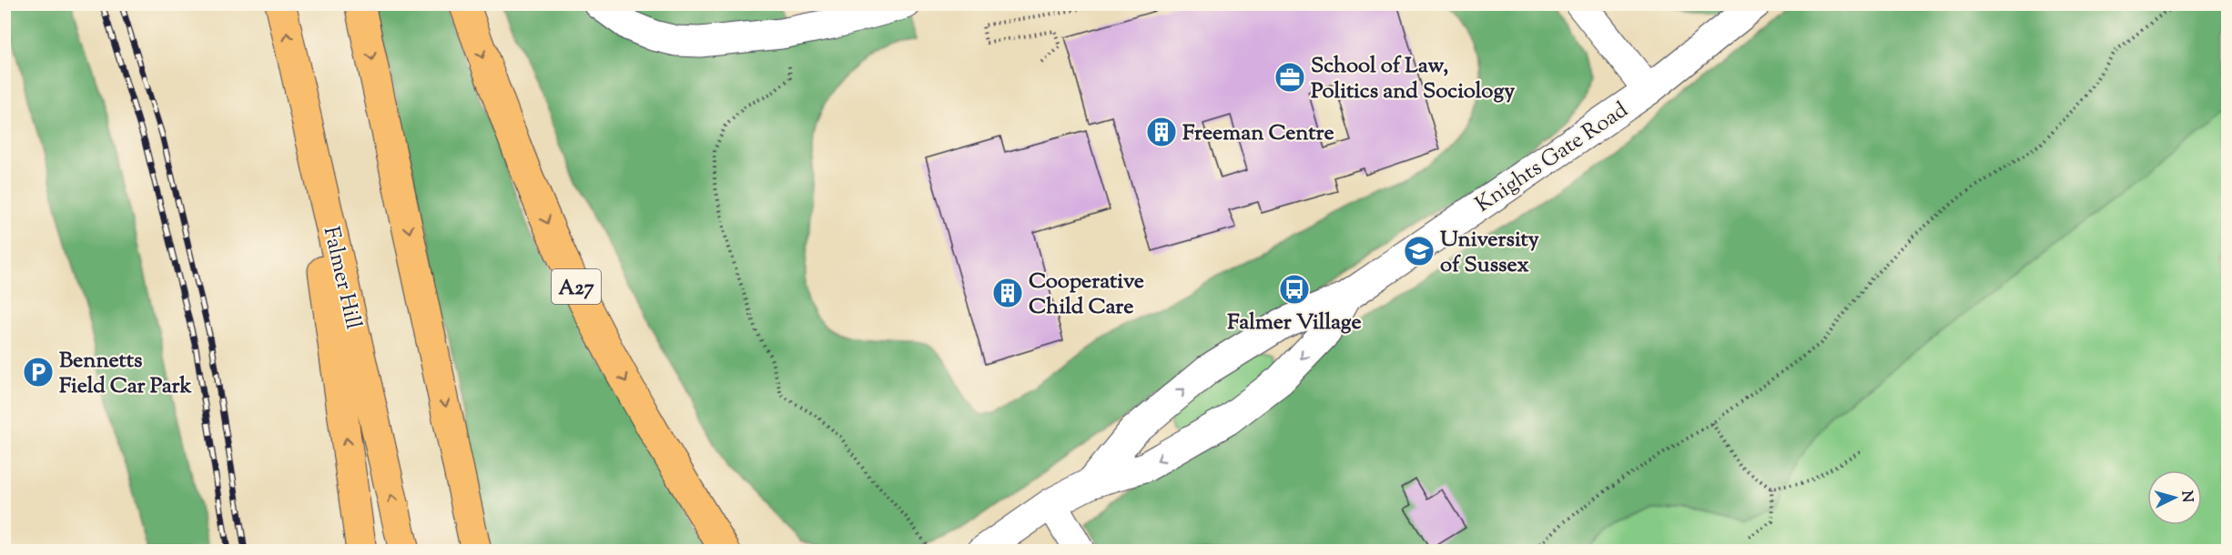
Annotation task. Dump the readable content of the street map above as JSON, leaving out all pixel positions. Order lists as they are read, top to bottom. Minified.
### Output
{"streets":{"highway":["Falmer Hill","A27"],"street":["Knights Gate Road"]},"places":{"office":["School of Law, Politics and Sociology"],"building":["Freeman Centre","Cooperative Child Care"],"school or university":["University of Sussex"],"bus stop":["Falmer Village"],"parking":["Bennetts Field Car Park"]},"north":"right"}
